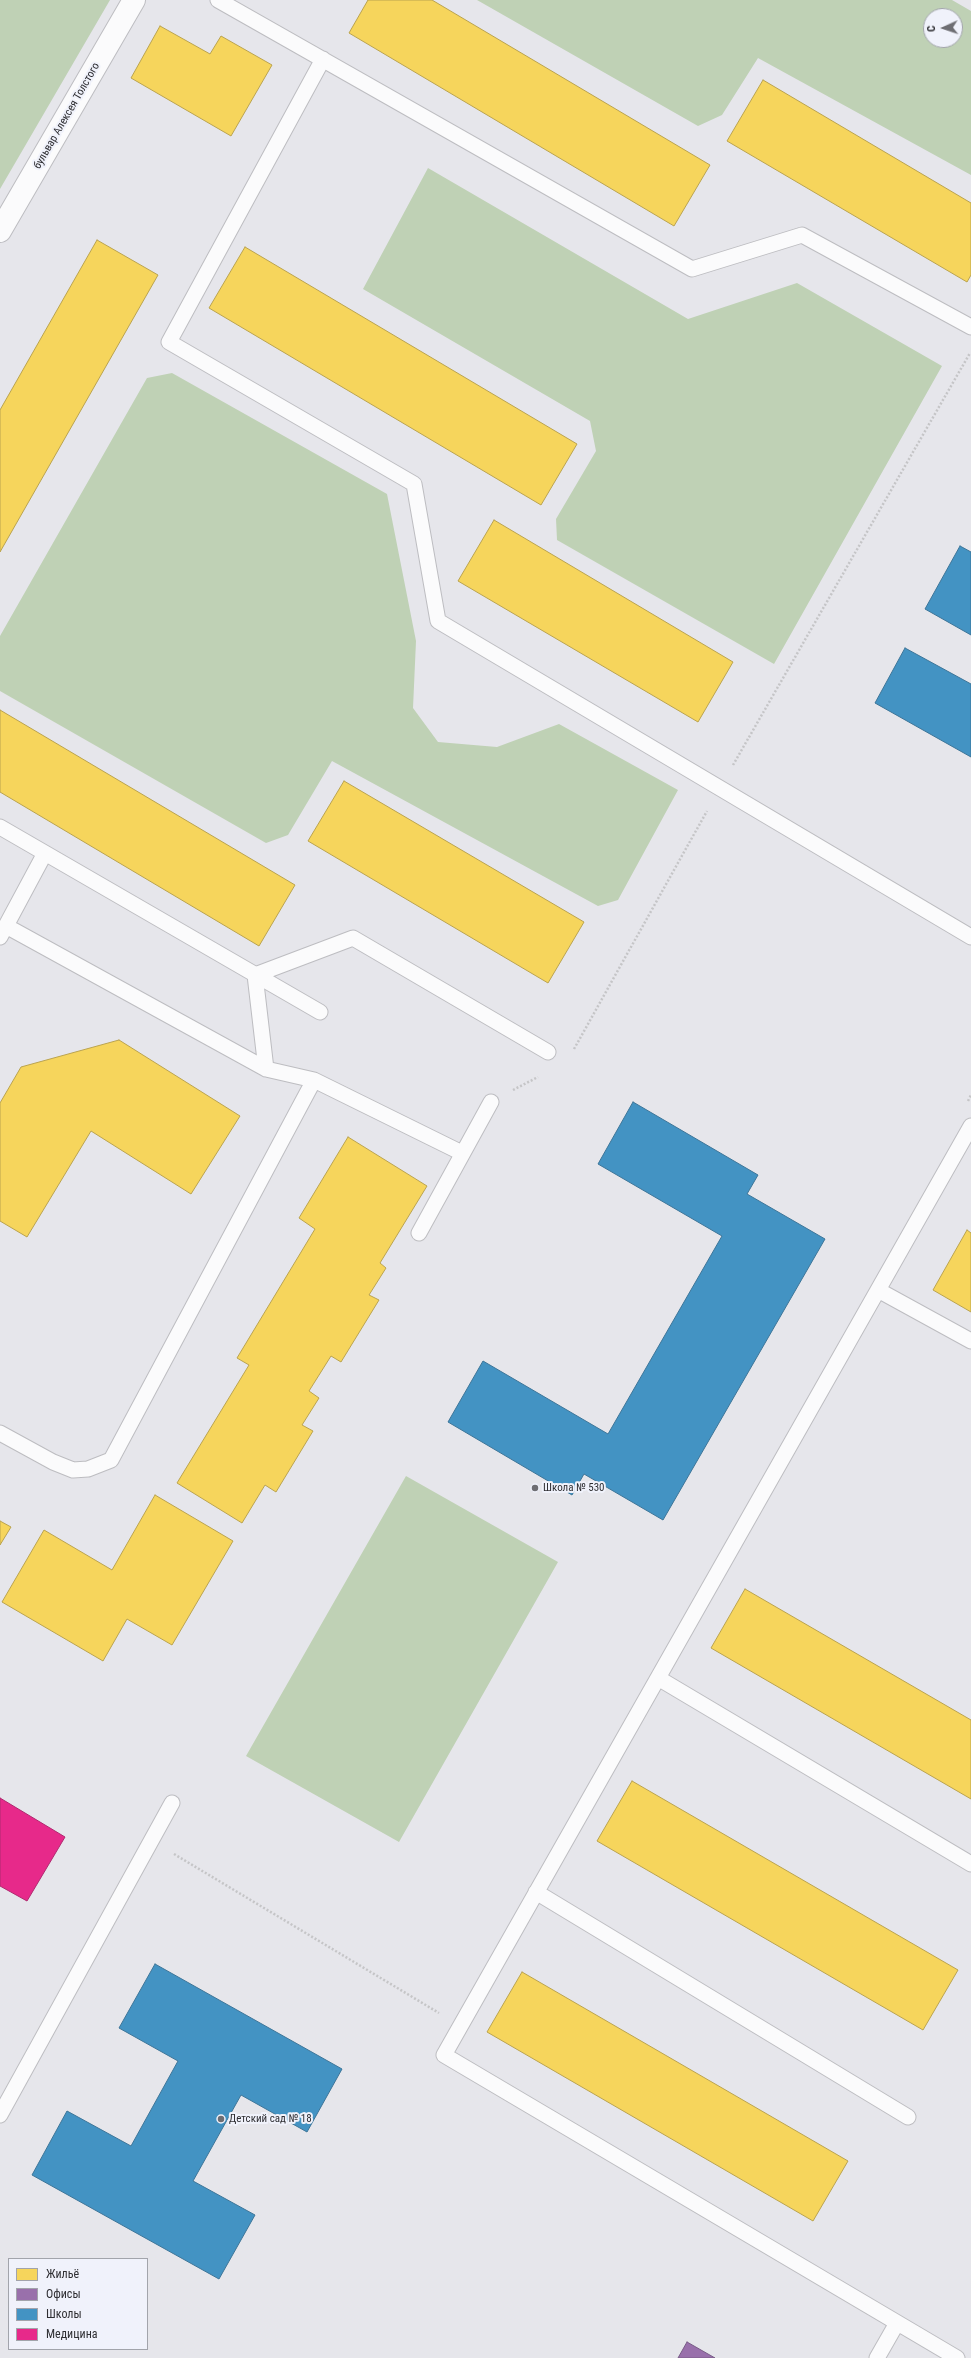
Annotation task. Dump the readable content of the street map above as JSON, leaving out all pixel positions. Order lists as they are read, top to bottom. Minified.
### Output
{"streets":{"street":["бульвар Алексея Толстого"]},"places":["Школа № 530","Детский сад № 18"],"legend":["Жильё","Офисы","Школы","Медицина"],"north":"left"}
